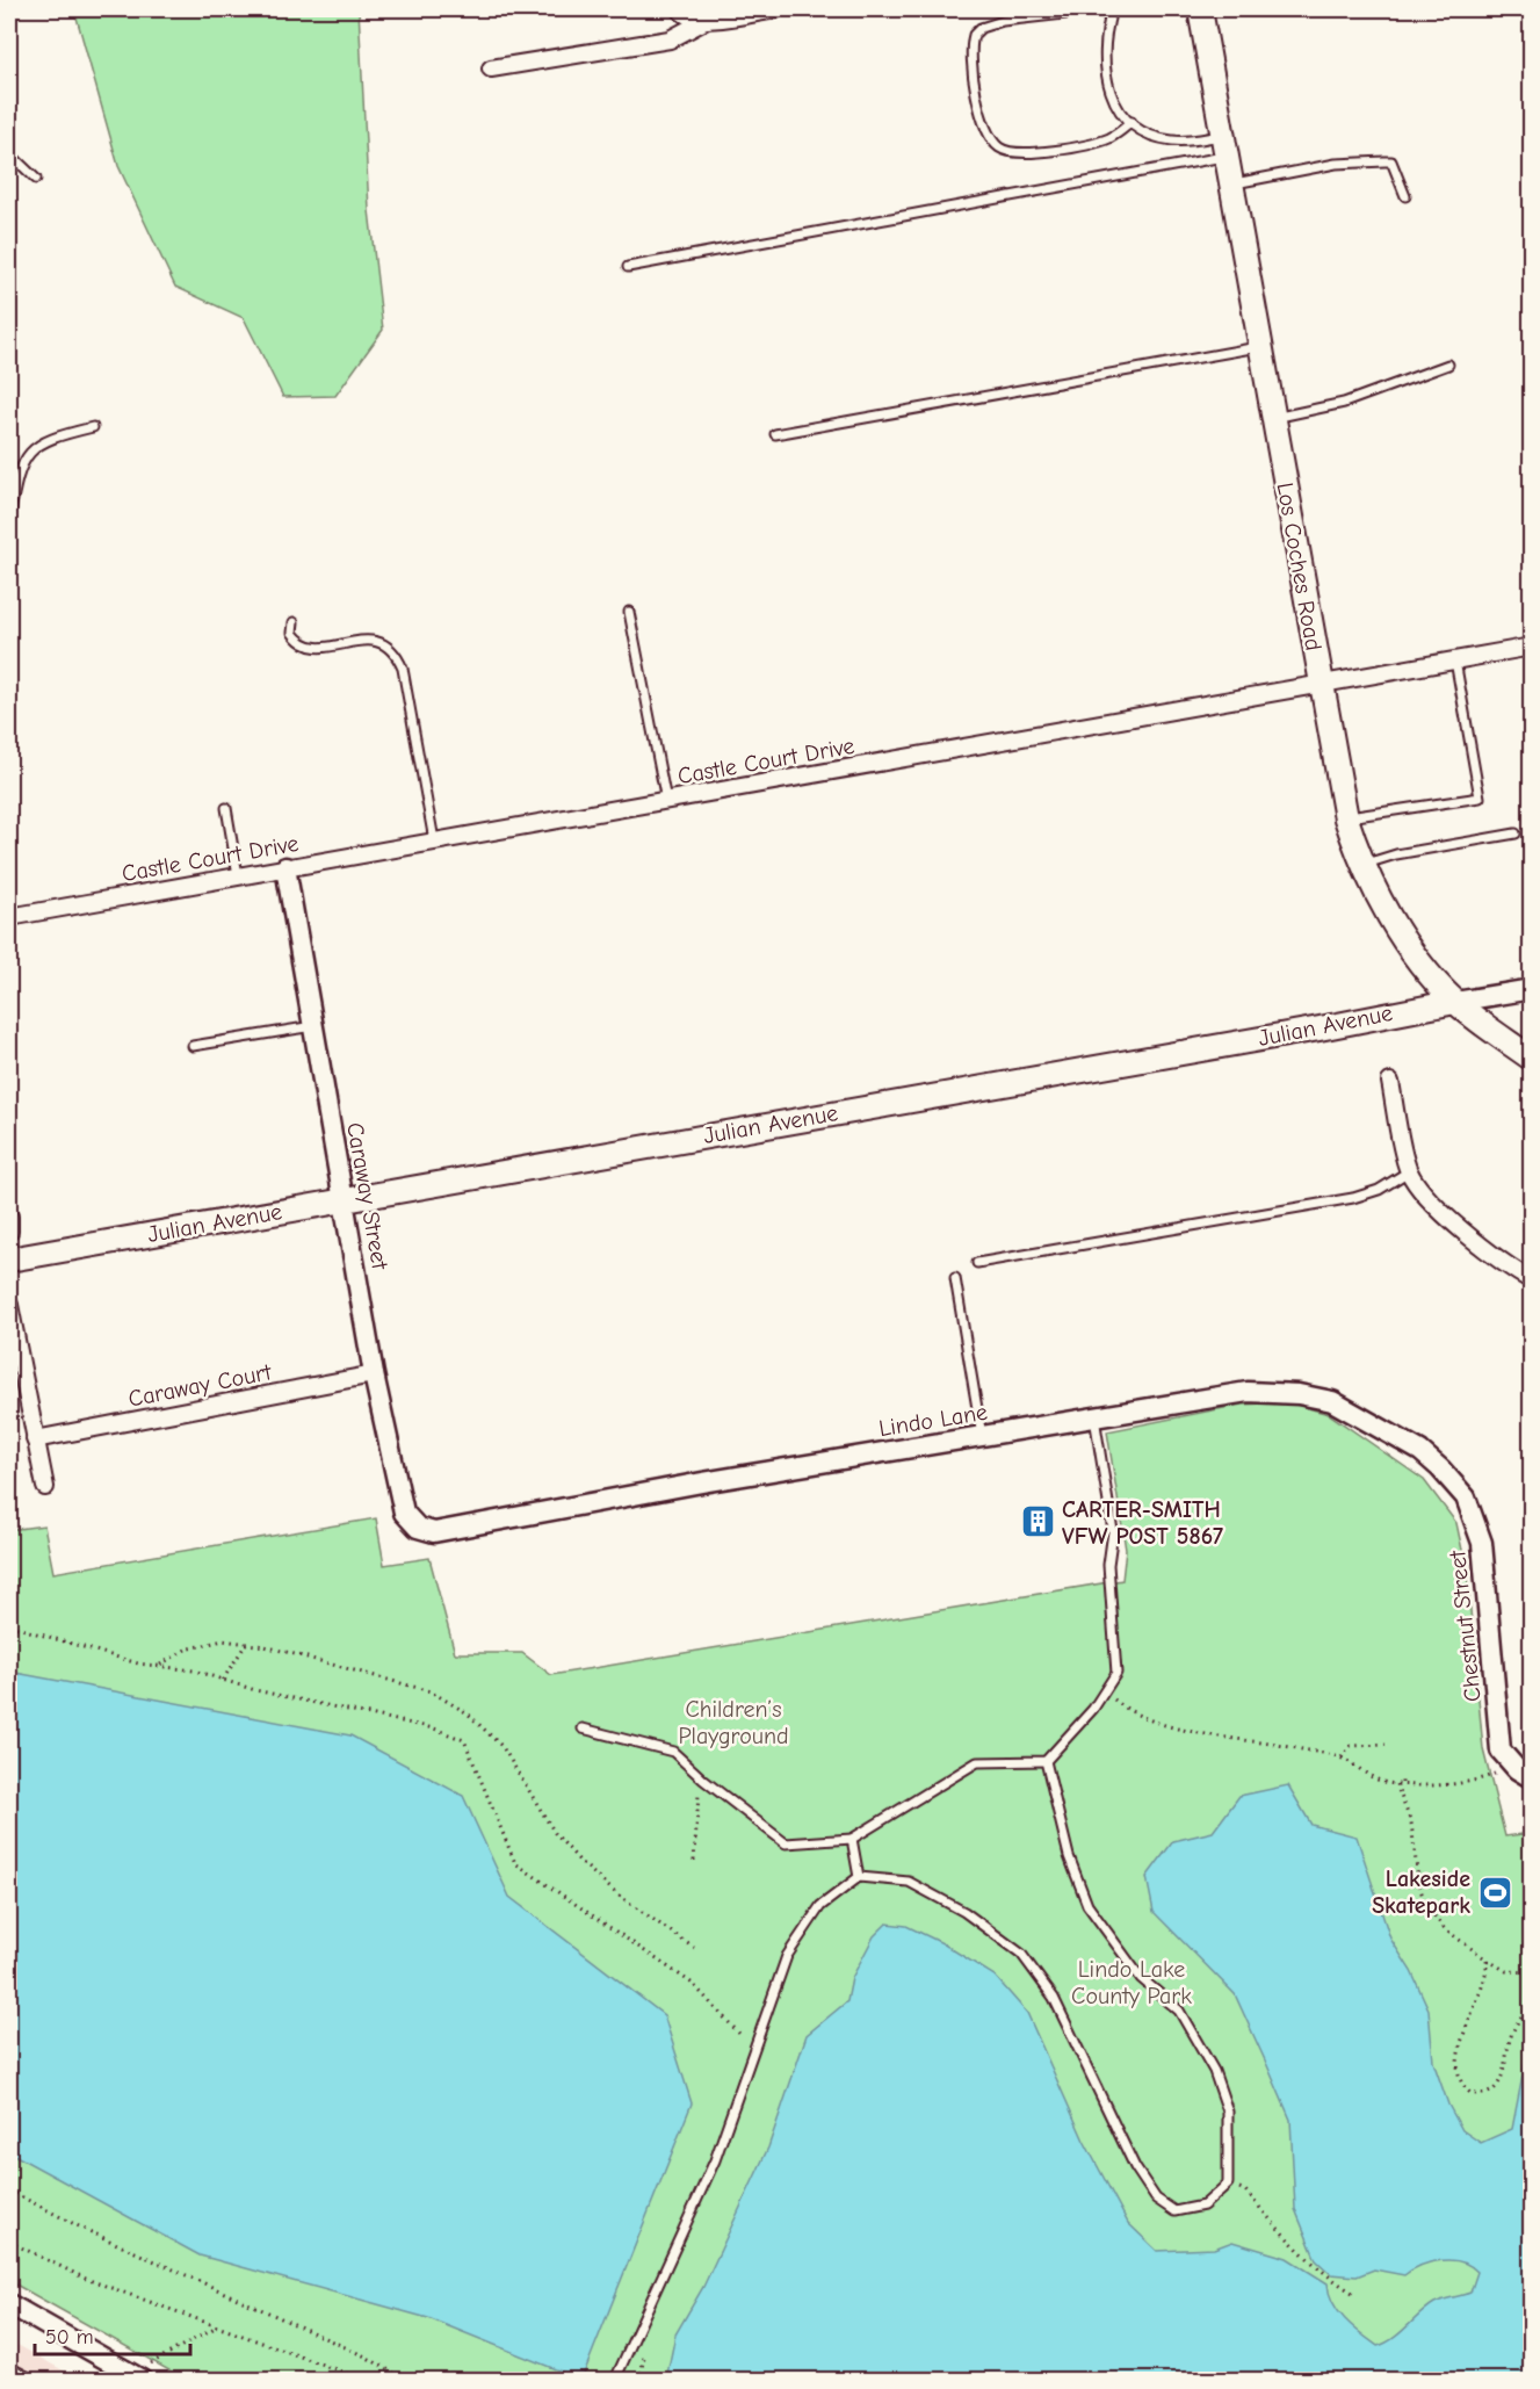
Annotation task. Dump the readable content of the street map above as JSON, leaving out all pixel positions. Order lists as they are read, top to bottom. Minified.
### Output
{"streets":{"main road":["Los Coches Road","Julian Avenue"],"street":["Castle Court Drive","Caraway Street","Caraway Court","Lindo Lane","Chestnut Street"]},"crossings":[["Los Coches Road","Castle Court Drive"],["Los Coches Road","Julian Avenue"],["Castle Court Drive","Caraway Street"],["Julian Avenue","Caraway Street"],["Caraway Street","Caraway Court"],["Caraway Street","Lindo Lane"],["Lindo Lane","Chestnut Street"]],"parks":["Children’s Playground","Lindo Lake County Park"],"places":{"building":["CARTER-SMITH VFW POST 5867"],"sports":["Lakeside Skatepark"]},"scale_bar":"50 m"}
